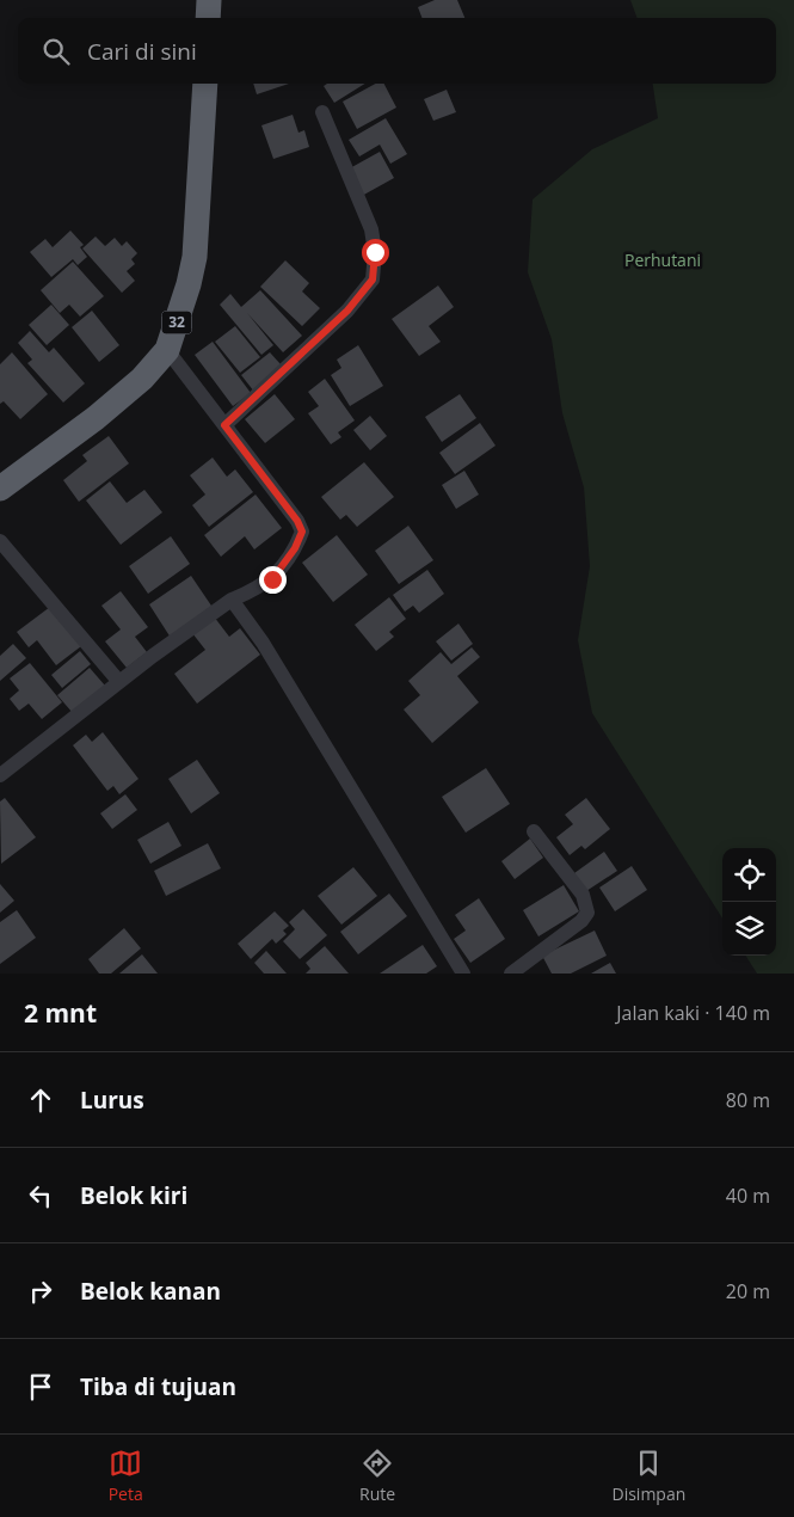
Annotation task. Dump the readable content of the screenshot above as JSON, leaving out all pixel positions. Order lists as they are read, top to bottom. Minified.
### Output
{"streets":{"highway":["32"]},"parks":["Perhutani"],"page":{"search":"Cari di sini","heading":["2 mnt","Jalan kaki · 140 m"],"list":[["Lurus","80 m"],["Belok kiri","40 m"],["Belok kanan","20 m"],"Tiba di tujuan"],"nav":["Peta","Rute","Disimpan"]}}
